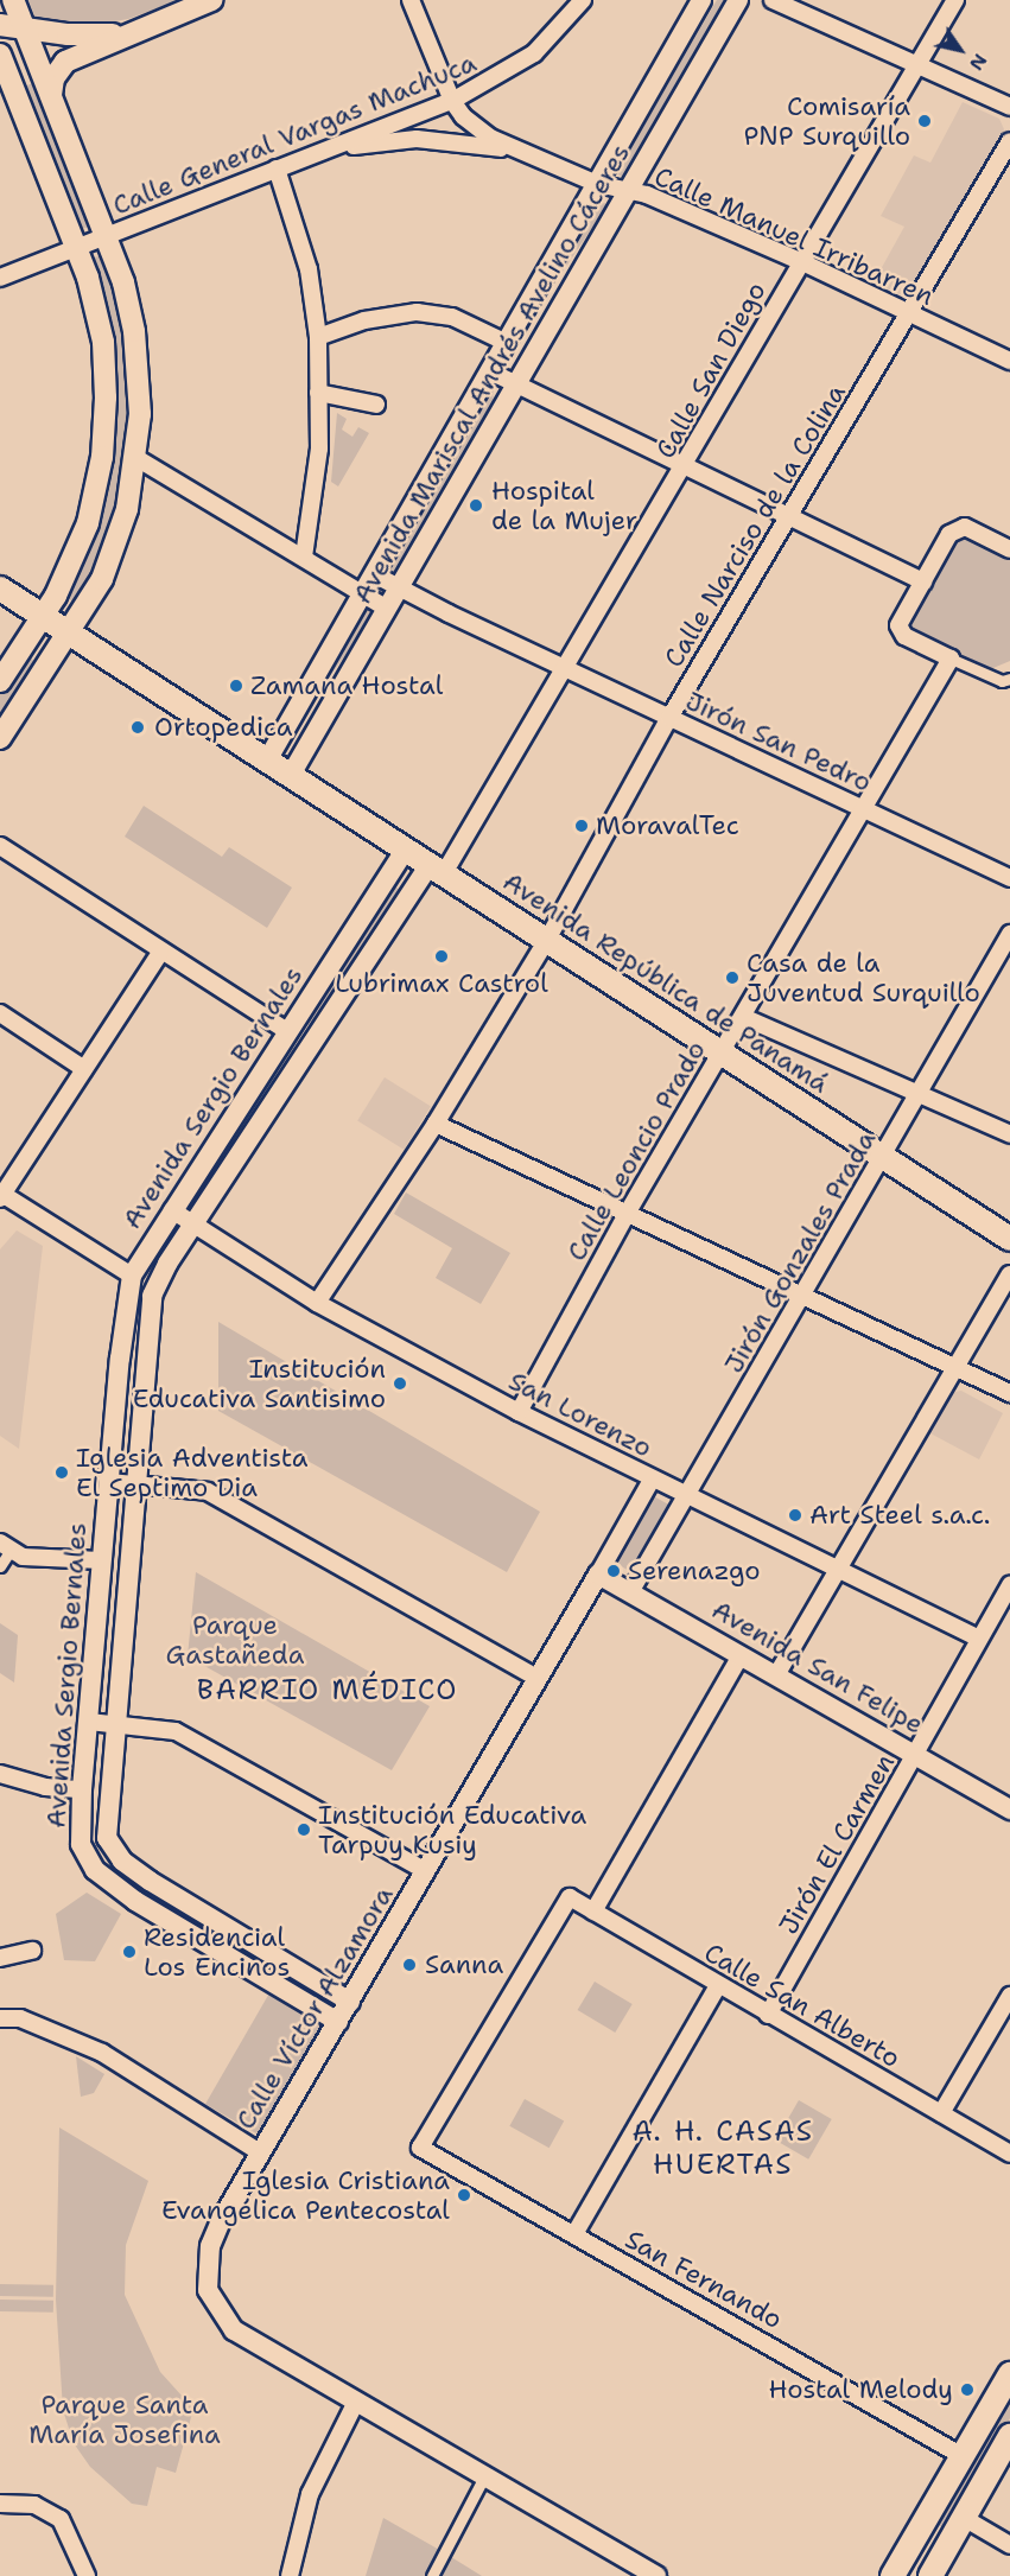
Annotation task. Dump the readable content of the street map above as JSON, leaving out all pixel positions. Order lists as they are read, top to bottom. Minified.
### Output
{"streets":{"main road":["Avenida República de Panamá"],"street":["Calle General Vargas Machuca","Calle Manuel Irribarren","Calle San Diego","Avenida Mariscal Andrés Avelino Cáceres","Calle Narciso de la Colina","Jirón San Pedro","Avenida Sergio Bernales","Calle Leoncio Prado","Jirón Gonzales Prada","San Lorenzo","Avenida San Felipe","Jirón El Carmen","Calle San Alberto","Calle Víctor Alzamora","San Fernando"]},"crossings":[["Calle General Vargas Machuca","Calle Manuel Irribarren"],["Calle Manuel Irribarren","Calle San Diego"],["Calle Manuel Irribarren","Avenida Mariscal Andrés Avelino Cáceres"],["Calle Manuel Irribarren","Calle Narciso de la Colina"],["Calle San Diego","Jirón San Pedro"],["Calle San Diego","Avenida República de Panamá"],["Calle San Diego","Avenida Sergio Bernales"],["Avenida Mariscal Andrés Avelino Cáceres","Jirón San Pedro"],["Avenida Mariscal Andrés Avelino Cáceres","Avenida República de Panamá"],["Calle Narciso de la Colina","Jirón San Pedro"],["Calle Narciso de la Colina","Avenida República de Panamá"],["Calle Narciso de la Colina","San Lorenzo"],["Jirón San Pedro","Calle Leoncio Prado"],["Avenida República de Panamá","Avenida Sergio Bernales"],["Avenida República de Panamá","Calle Leoncio Prado"],["Avenida República de Panamá","Jirón Gonzales Prada"],["Avenida Sergio Bernales","San Lorenzo"],["Calle Leoncio Prado","San Lorenzo"],["Jirón Gonzales Prada","San Lorenzo"],["Jirón Gonzales Prada","Avenida San Felipe"],["San Lorenzo","Jirón El Carmen"],["San Lorenzo","Calle Víctor Alzamora"],["Avenida San Felipe","Jirón El Carmen"],["Avenida San Felipe","Calle Víctor Alzamora"],["Jirón El Carmen","Calle San Alberto"],["Calle San Alberto","San Fernando"]],"districts":["BARRIO MÉDICO","A. H. CASAS HUERTAS"],"parks":["Parque Gastañeda","Parque Santa María Josefina"],"places":["Comisaría PNP Surquillo","Hospital de la Mujer","Zamana Hostal","Ortopedica","MoravalTec","Lubrimax Castrol","Casa de la Juventud Surquillo","Institución Educativa Santisimo","Iglesia Adventista El Septimo Dia","Art Steel s.a.c.","Serenazgo","Institución Educativa Tarpuy Kusiy","Residencial Los Encinos","Sanna","Iglesia Cristiana Evangélica Pentecostal","Hostal Melody"],"north":"bottom right"}
